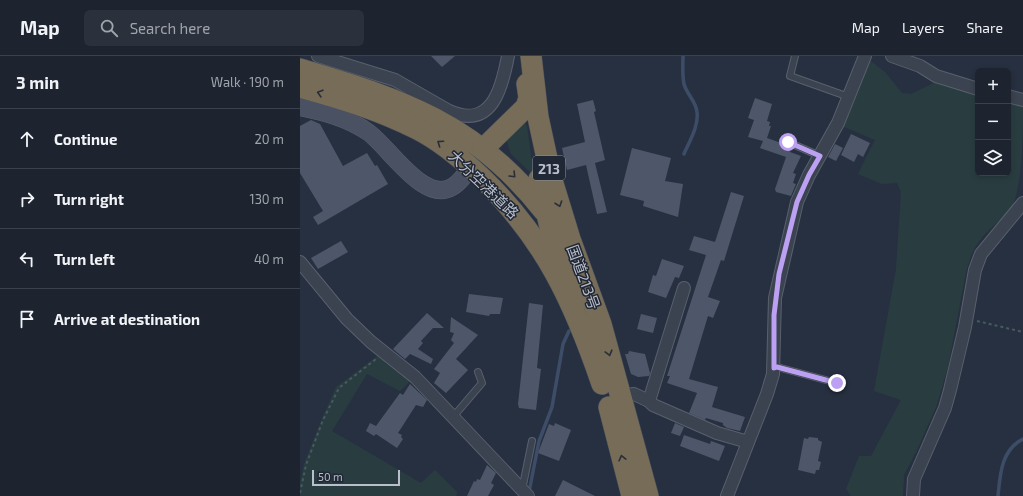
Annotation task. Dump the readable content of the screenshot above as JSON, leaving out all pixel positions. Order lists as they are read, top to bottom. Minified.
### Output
{"streets":{"highway":["213","大分空港道路","国道213号"]},"crossings":[["大分空港道路","国道213号"]],"scale_bar":"50 m","page":{"header":"Map","search":"Search here","nav":["Map","Layers","Share"],"heading":["3 min","Walk · 190 m"],"map_buttons":["+","−"],"list":[["Continue","20 m"],["Turn right","130 m"],["Turn left","40 m"],"Arrive at destination"],"scale":"50 m"}}
